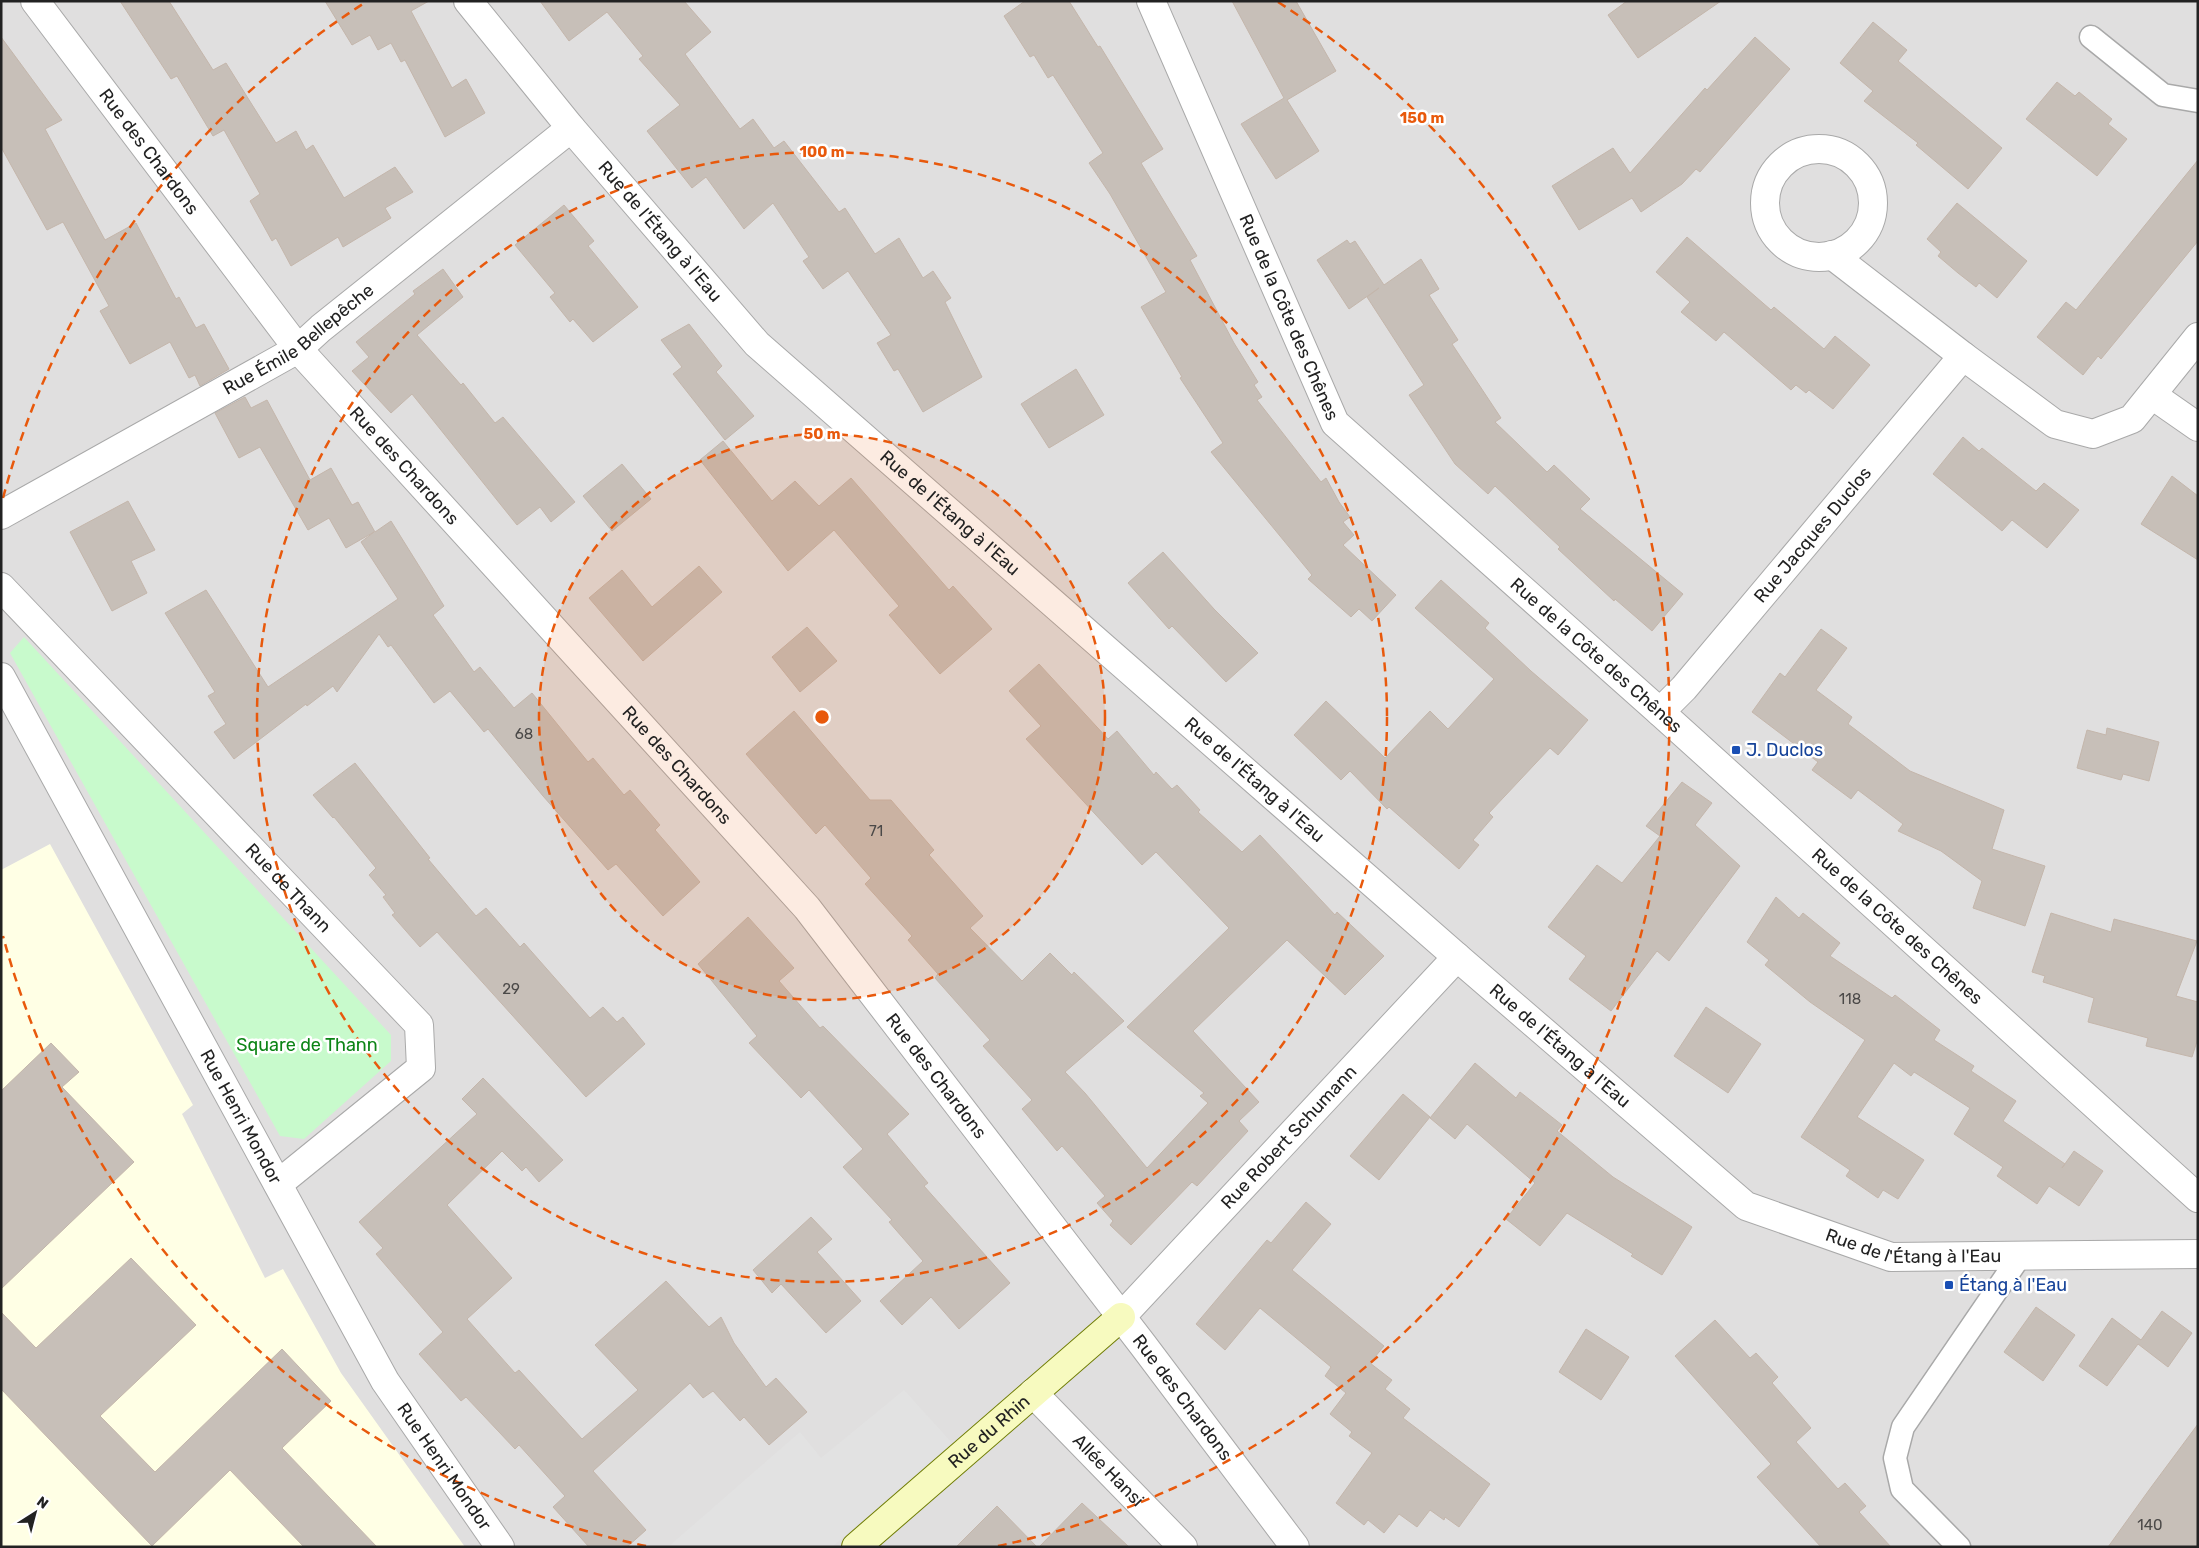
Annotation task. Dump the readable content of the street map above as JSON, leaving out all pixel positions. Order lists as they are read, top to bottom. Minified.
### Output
{"streets":{"street":["Rue des Chardons","Rue de l'Étang à l'Eau","Rue de la Côte des Chênes","Rue Émile Bellepêche","Rue Jacques Duclos","Rue de Thann","Rue Henri Mondor","Rue Robert Schumann","Rue du Rhin","Allée Hansi"]},"crossings":[["Rue des Chardons","Rue Émile Bellepêche"],["Rue des Chardons","Rue Robert Schumann"],["Rue des Chardons","Rue du Rhin"],["Rue de l'Étang à l'Eau","Rue Émile Bellepêche"],["Rue de l'Étang à l'Eau","Rue Robert Schumann"],["Rue de la Côte des Chênes","Rue Jacques Duclos"],["Rue de Thann","Rue Henri Mondor"],["Rue Robert Schumann","Rue du Rhin"],["Rue du Rhin","Allée Hansi"]],"parks":["Square de Thann"],"places":{"transit":["J. Duclos","Étang à l'Eau"]},"house_numbers":["68","71","29","118","140"],"north":"top right","rings":["150 m","100 m","50 m"]}
